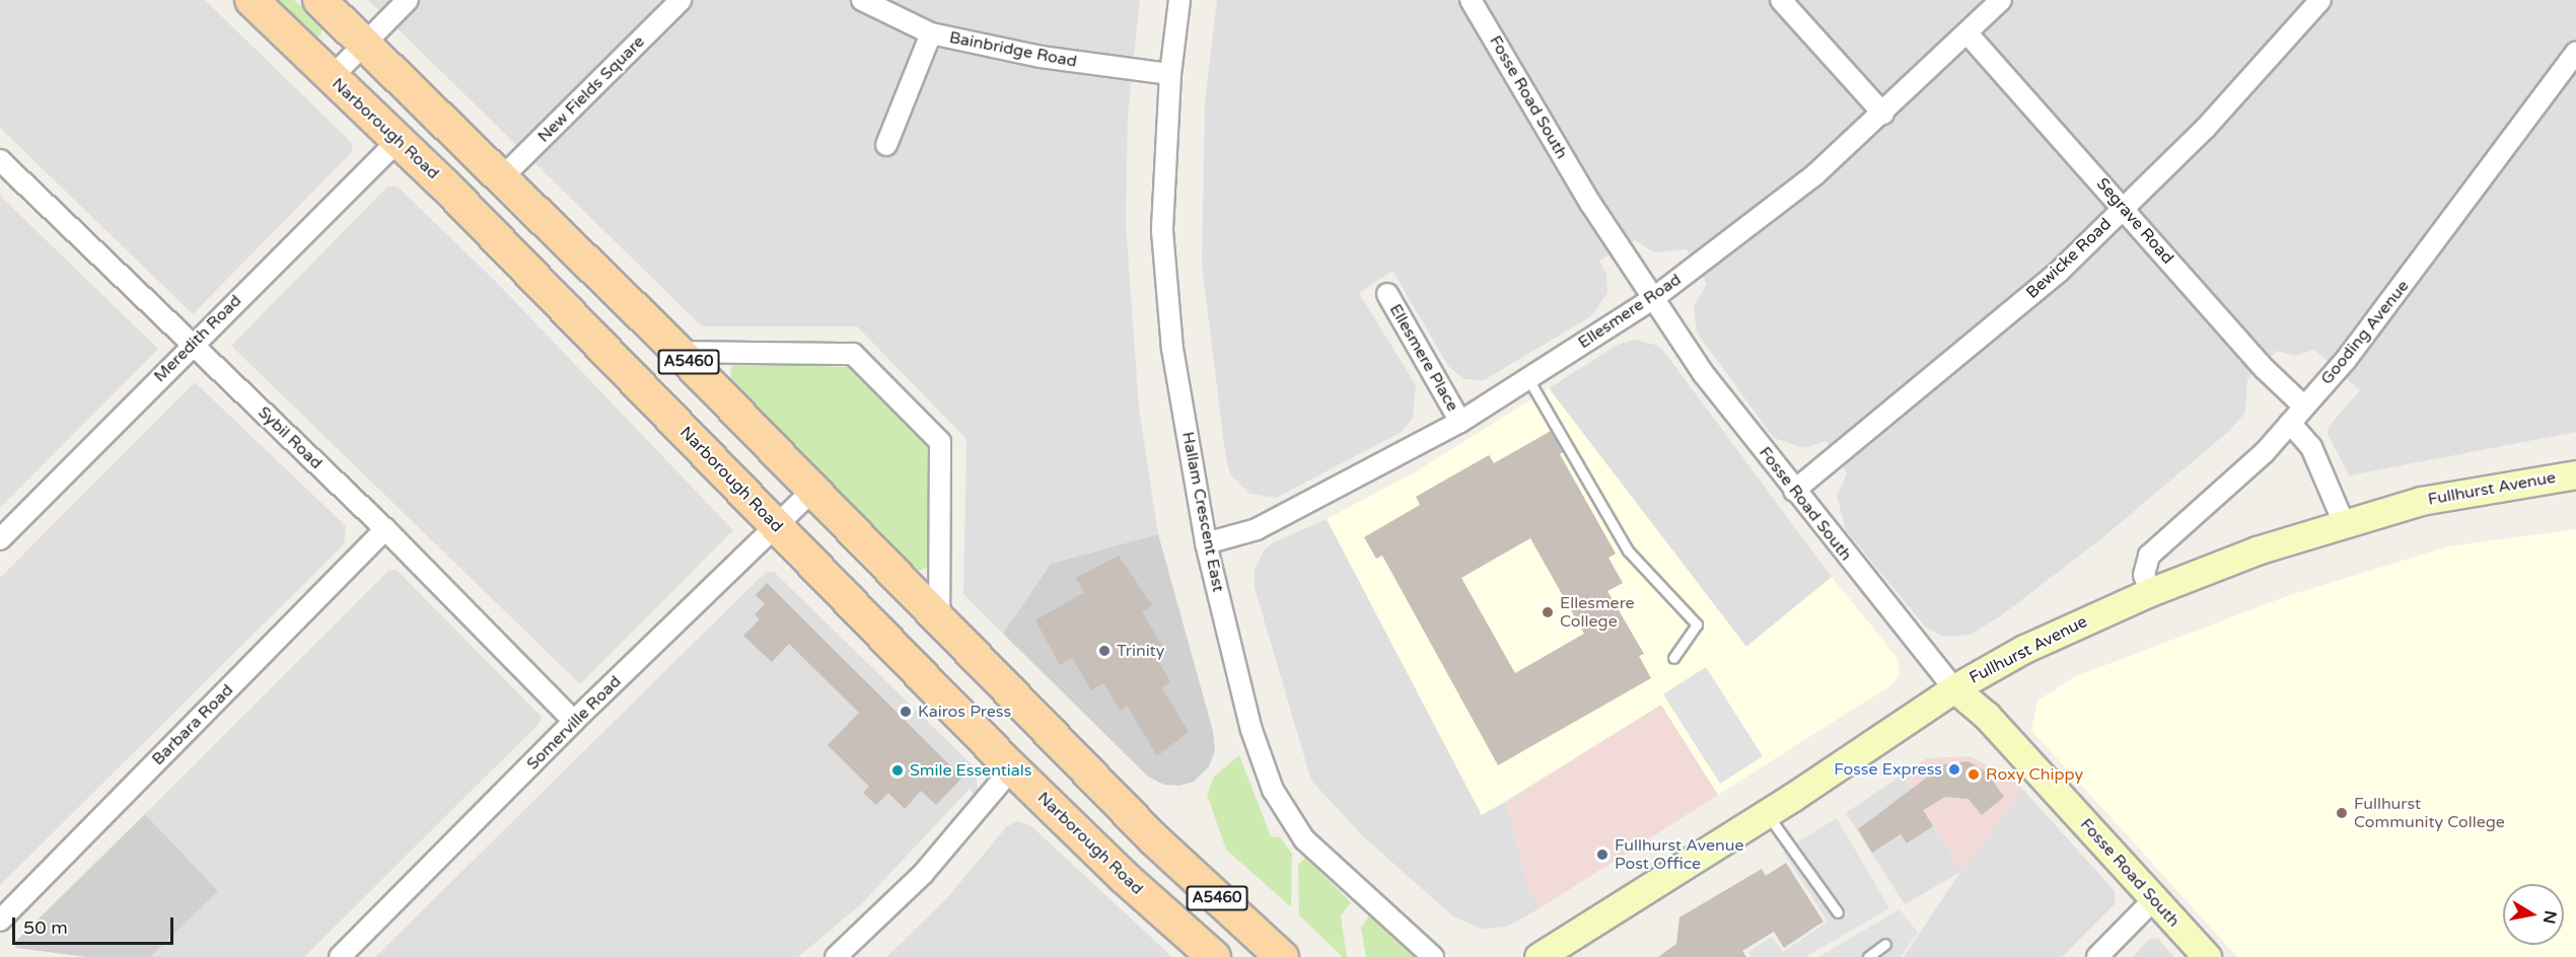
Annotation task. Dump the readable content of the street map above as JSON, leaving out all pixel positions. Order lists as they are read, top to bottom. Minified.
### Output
{"streets":{"main road":["Narborough Road","A5460"],"street":["Bainbridge Road","New Fields Square","Fosse Road South","Segrave Road","Bewicke Road","Ellesmere Road","Gooding Avenue","Meredith Road","Ellesmere Place","Sybil Road","Fullhurst Avenue","Hallam Crescent East","Somerville Road","Barbara Road"]},"crossings":[["Bainbridge Road","Hallam Crescent East"],["New Fields Square","A5460"],["Fosse Road South","Bewicke Road"],["Fosse Road South","Ellesmere Road"],["Fosse Road South","Fullhurst Avenue"],["Narborough Road","Meredith Road"],["Narborough Road","Somerville Road"],["Segrave Road","Bewicke Road"],["Segrave Road","Ellesmere Road"],["Segrave Road","Gooding Avenue"],["Ellesmere Road","Ellesmere Place"],["Ellesmere Road","Hallam Crescent East"],["Gooding Avenue","Fullhurst Avenue"],["Meredith Road","Sybil Road"],["A5460","Somerville Road"],["Sybil Road","Somerville Road"],["Sybil Road","Barbara Road"]],"places":["Ellesmere College","Trinity","Kairos Press","Fosse Express","Smile Essentials","Roxy Chippy","Fullhurst Community College","Fullhurst Avenue Post Office"],"scale_bar":"50 m","north":"right"}
